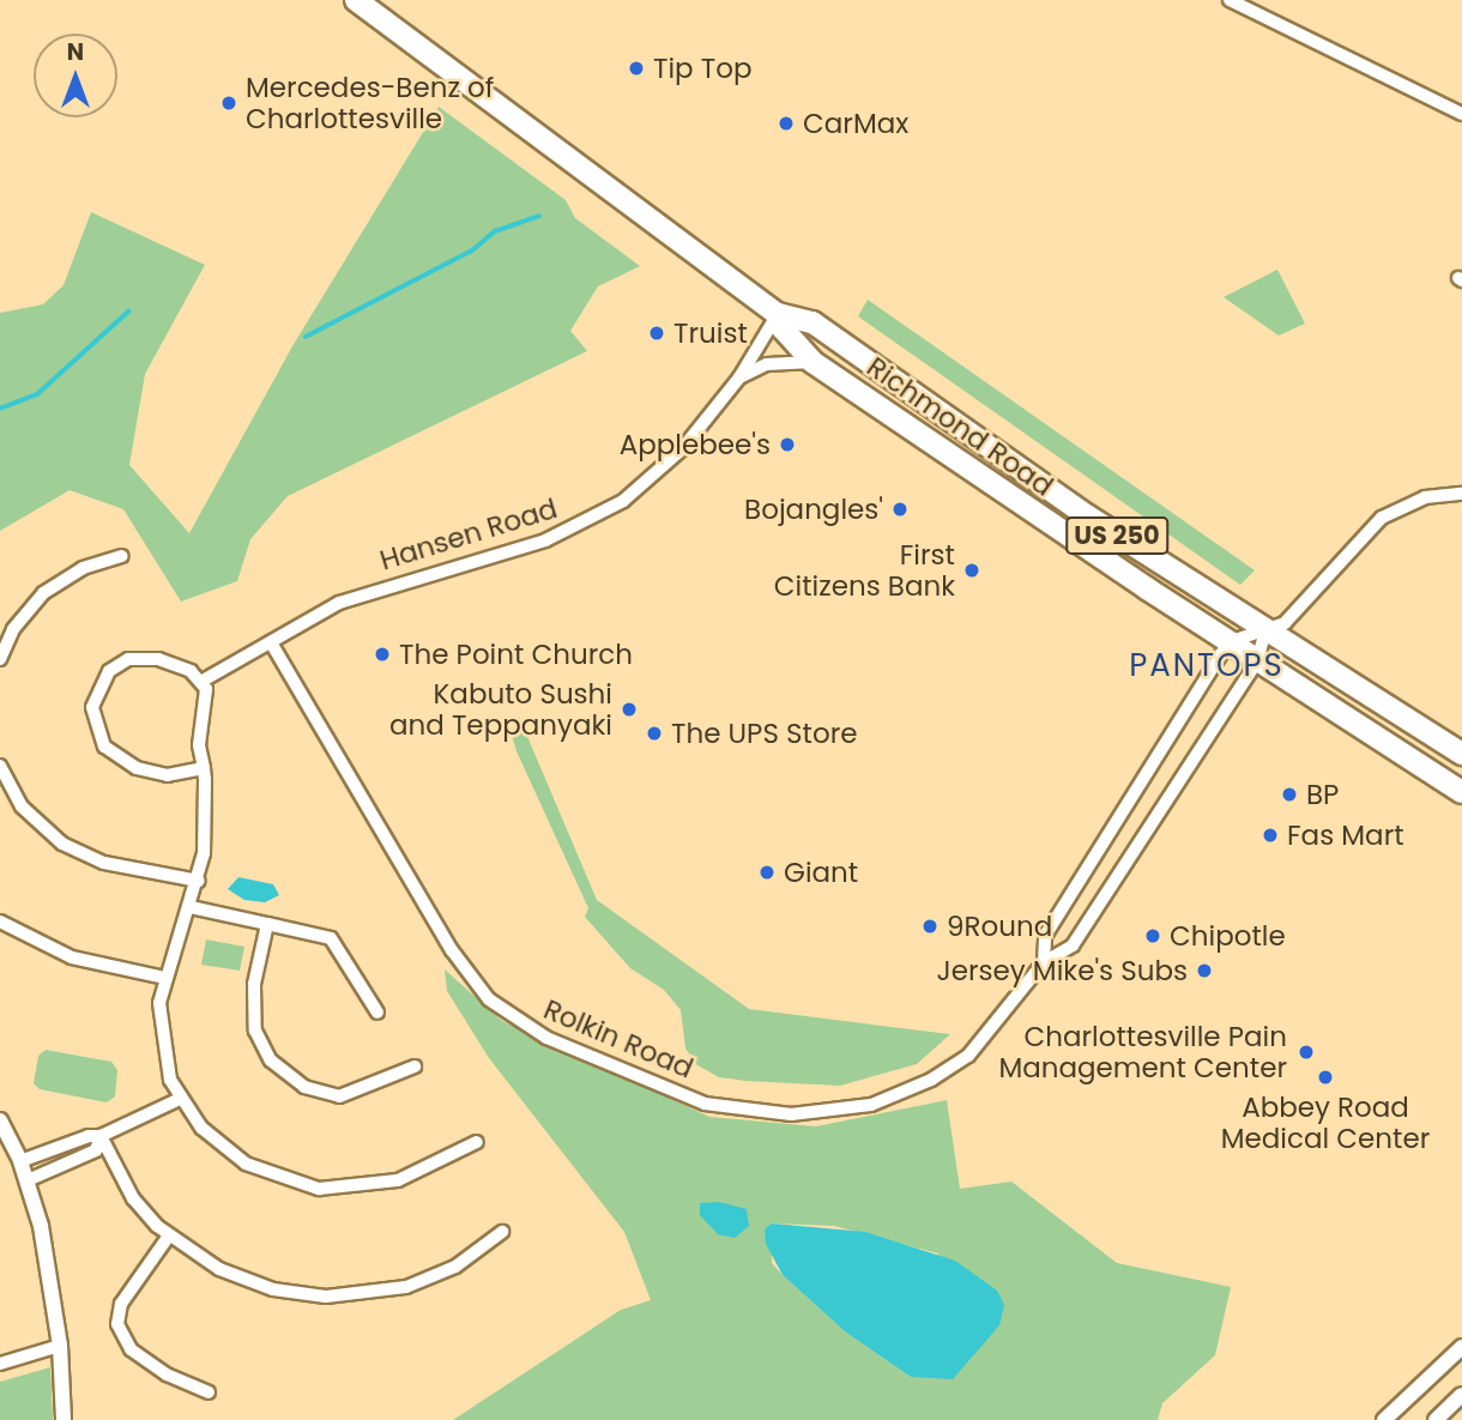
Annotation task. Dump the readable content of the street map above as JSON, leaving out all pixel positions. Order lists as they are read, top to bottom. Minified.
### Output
{"streets":{"highway":["Richmond Road","US 250"],"street":["Hansen Road","Rolkin Road"]},"crossings":[["Richmond Road","Hansen Road"],["Richmond Road","Rolkin Road"],["Hansen Road","Rolkin Road"]],"districts":["PANTOPS"],"places":["Tip Top","Mercedes-Benz of Charlottesville","CarMax","Truist","Applebee's","Bojangles'","First Citizens Bank","The Point Church","Kabuto Sushi and Teppanyaki","The UPS Store","BP","Fas Mart","Giant","9Round","Chipotle","Jersey Mike's Subs","Charlottesville Pain Management Center","Abbey Road Medical Center"],"north":"top"}
